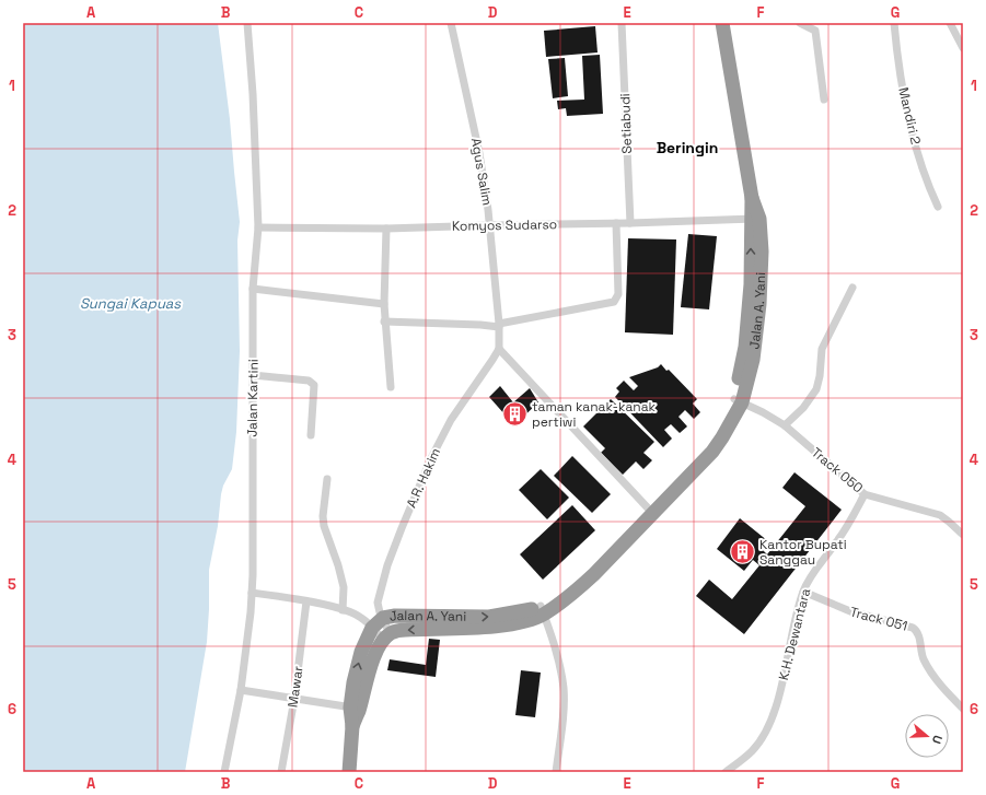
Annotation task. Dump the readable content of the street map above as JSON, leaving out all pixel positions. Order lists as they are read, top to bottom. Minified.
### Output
{"streets":{"highway":["Jalan A. Yani"],"street":["Mandiri 2","Setiabudi","Agus Salim","Komyos Sudarso","Jalan Kartini","Track 050","A.R. Hakim","Track 051","K.H. Dewantara","Mawar"]},"crossings":[["Setiabudi","Komyos Sudarso"],["Agus Salim","Komyos Sudarso"],["Agus Salim","A.R. Hakim"],["Komyos Sudarso","Jalan A. Yani"],["Komyos Sudarso","Jalan Kartini"],["Jalan A. Yani","Track 050"],["Jalan A. Yani","A.R. Hakim"],["Track 050","K.H. Dewantara"],["Track 051","K.H. Dewantara"]],"districts":["Beringin"],"water":["Sungai Kapuas"],"places":{"building":["taman kanak-kanak pertiwi","Kantor Bupati Sanggau"]},"north":"right","grid":{"columns":["A","B","C","D","E","F","G"],"rows":["1","2","3","4","5","6"]}}
